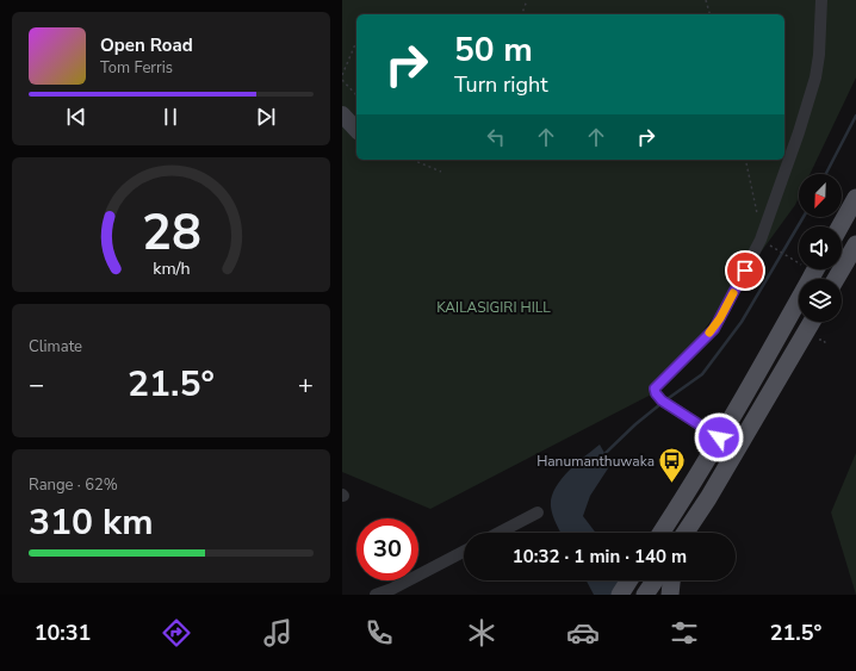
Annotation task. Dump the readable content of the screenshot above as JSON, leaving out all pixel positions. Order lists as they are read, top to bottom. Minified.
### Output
{"parks":["KAILASIGIRI HILL"],"places":{"bus stop":["Hanumanthuwaka"]},"north":"bottom left","page":{"turn":["50 m","Turn right"],"song":["Open Road","Tom Ferris"],"tile":["Climate",["Range · 62%","310 km"]],"heat":["−","21.5°","+"],"limit":"30","trip":"10:32 · 1 min · 140 m","tabs":["10:31","21.5°"],"gauge":["28","km/h"]}}
